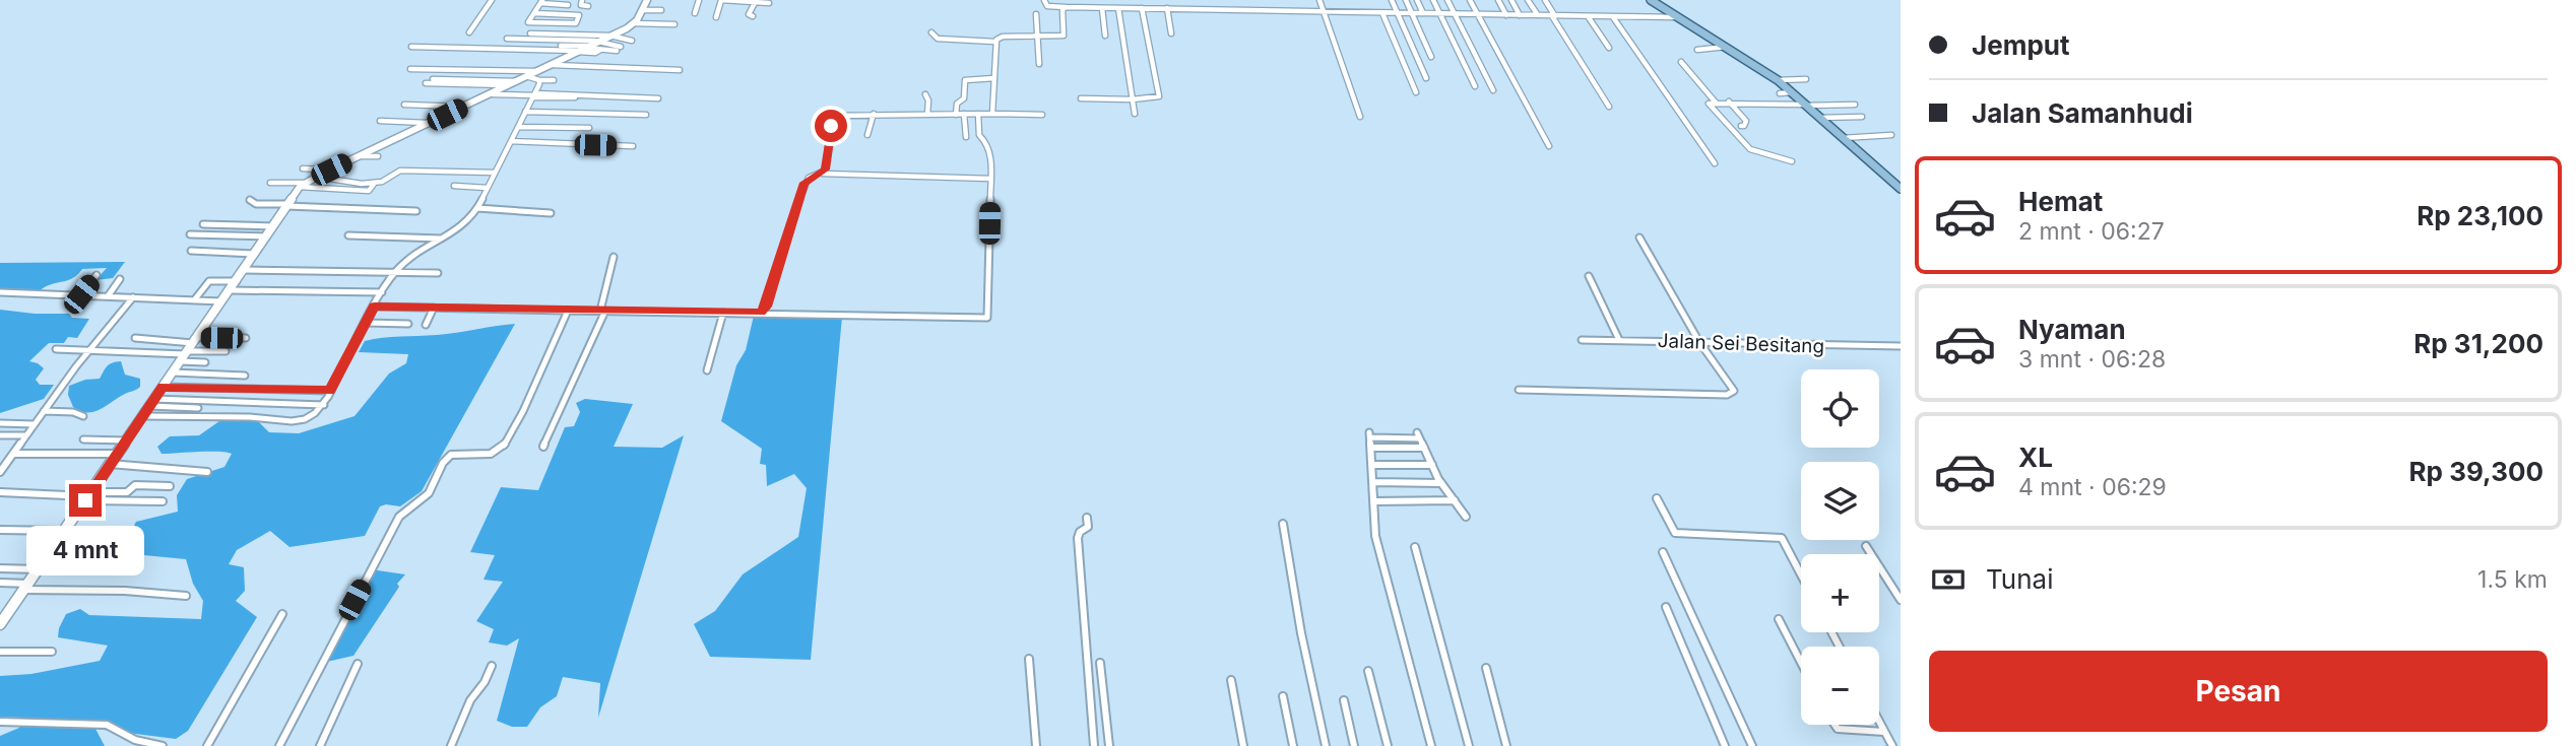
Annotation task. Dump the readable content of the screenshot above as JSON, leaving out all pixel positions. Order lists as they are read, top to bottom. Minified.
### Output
{"streets":{"street":["Jalan Sei Besitang"]},"page":{"banner":["Jemput","Jalan Samanhudi"],"list":[{"name":"Hemat","note":"2 mnt · 06:27","value":"Rp 23,100"},{"name":"Nyaman","note":"3 mnt · 06:28","value":"Rp 31,200"},{"name":"XL","note":"4 mnt · 06:29","value":"Rp 39,300"}],"map_buttons":["+","−"],"bubble":"4 mnt","pay":["Tunai","1.5 km"],"buttons":"Pesan"}}
